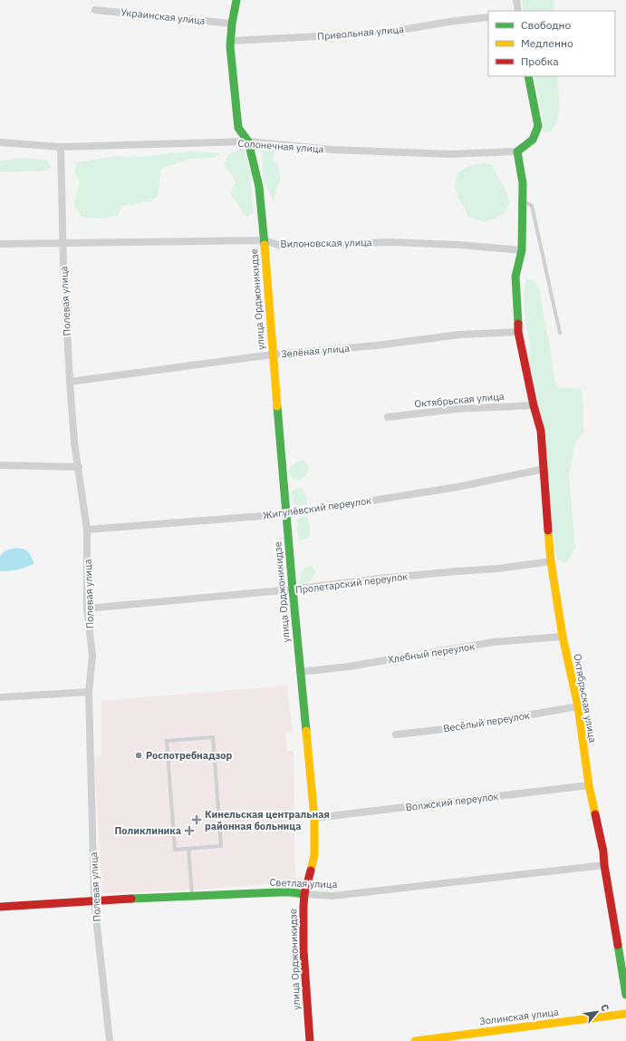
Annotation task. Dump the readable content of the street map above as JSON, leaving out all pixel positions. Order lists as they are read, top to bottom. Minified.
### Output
{"streets":{"street":["Украинская улица","Привольная улица","Солонечная улица","Вилоновская улица","улица Орджоникидзе","Полевая улица","Зелёная улица","Октябрьская улица","Жигулёвский переулок","Пролетарский переулок","Хлебный переулок","Весёлый переулок","Волжский переулок","Светлая улица","Золинская улица"]},"crossings":[["Солонечная улица","улица Орджоникидзе"],["Солонечная улица","Полевая улица"],["Солонечная улица","Октябрьская улица"],["Вилоновская улица","улица Орджоникидзе"],["Вилоновская улица","Полевая улица"],["Вилоновская улица","Октябрьская улица"],["улица Орджоникидзе","Зелёная улица"],["улица Орджоникидзе","Жигулёвский переулок"],["улица Орджоникидзе","Пролетарский переулок"],["улица Орджоникидзе","Хлебный переулок"],["улица Орджоникидзе","Волжский переулок"],["улица Орджоникидзе","Светлая улица"],["Полевая улица","Зелёная улица"],["Полевая улица","Жигулёвский переулок"],["Полевая улица","Пролетарский переулок"],["Полевая улица","Светлая улица"],["Зелёная улица","Октябрьская улица"],["Октябрьская улица","Жигулёвский переулок"],["Октябрьская улица","Пролетарский переулок"],["Октябрьская улица","Хлебный переулок"],["Октябрьская улица","Весёлый переулок"],["Октябрьская улица","Волжский переулок"],["Октябрьская улица","Светлая улица"]],"places":{"other":["Роспотребнадзор"],"health":["Кинельская центральная районная больница","Поликлиника"]},"legend":["Свободно","Медленно","Пробка"],"north":"top right"}
